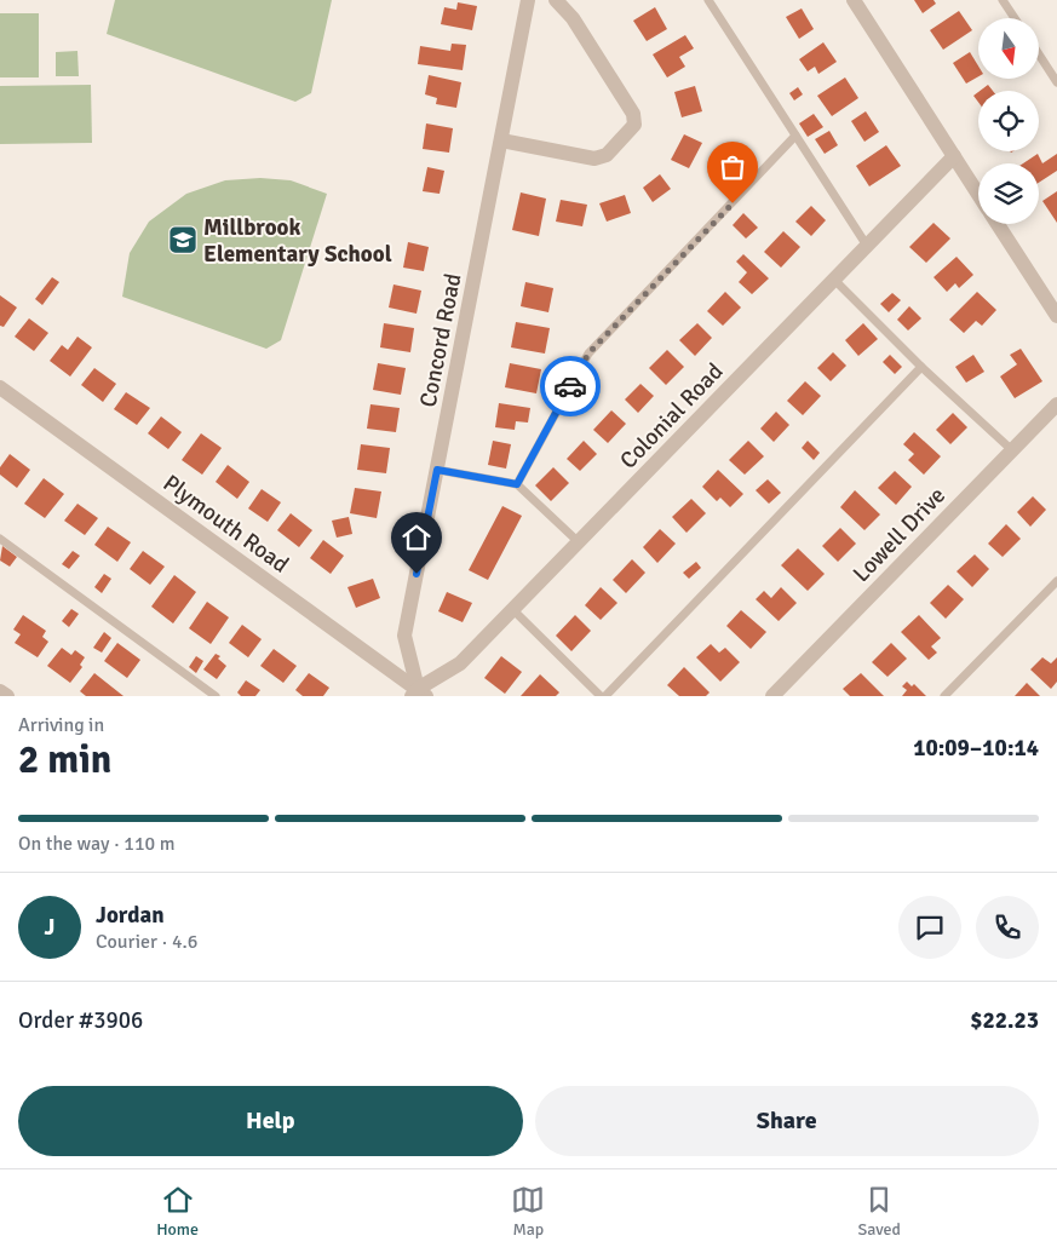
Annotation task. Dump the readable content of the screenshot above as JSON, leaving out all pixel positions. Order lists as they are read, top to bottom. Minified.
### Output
{"streets":{"street":["Concord Road","Colonial Road","Plymouth Road","Lowell Drive"]},"crossings":[["Concord Road","Colonial Road"],["Concord Road","Plymouth Road"],["Colonial Road","Plymouth Road"]],"places":{"school or university":["Millbrook Elementary School"]},"north":"bottom","page":{"heading":["2 min","Arriving in","10:09–10:14"],"panel":["Jordan","Courier · 4.6","Order #3906","$22.23"],"bar":"On the way · 110 m","round":"J","buttons":["Help","Share"],"tabs":["Home","Map","Saved"]}}
